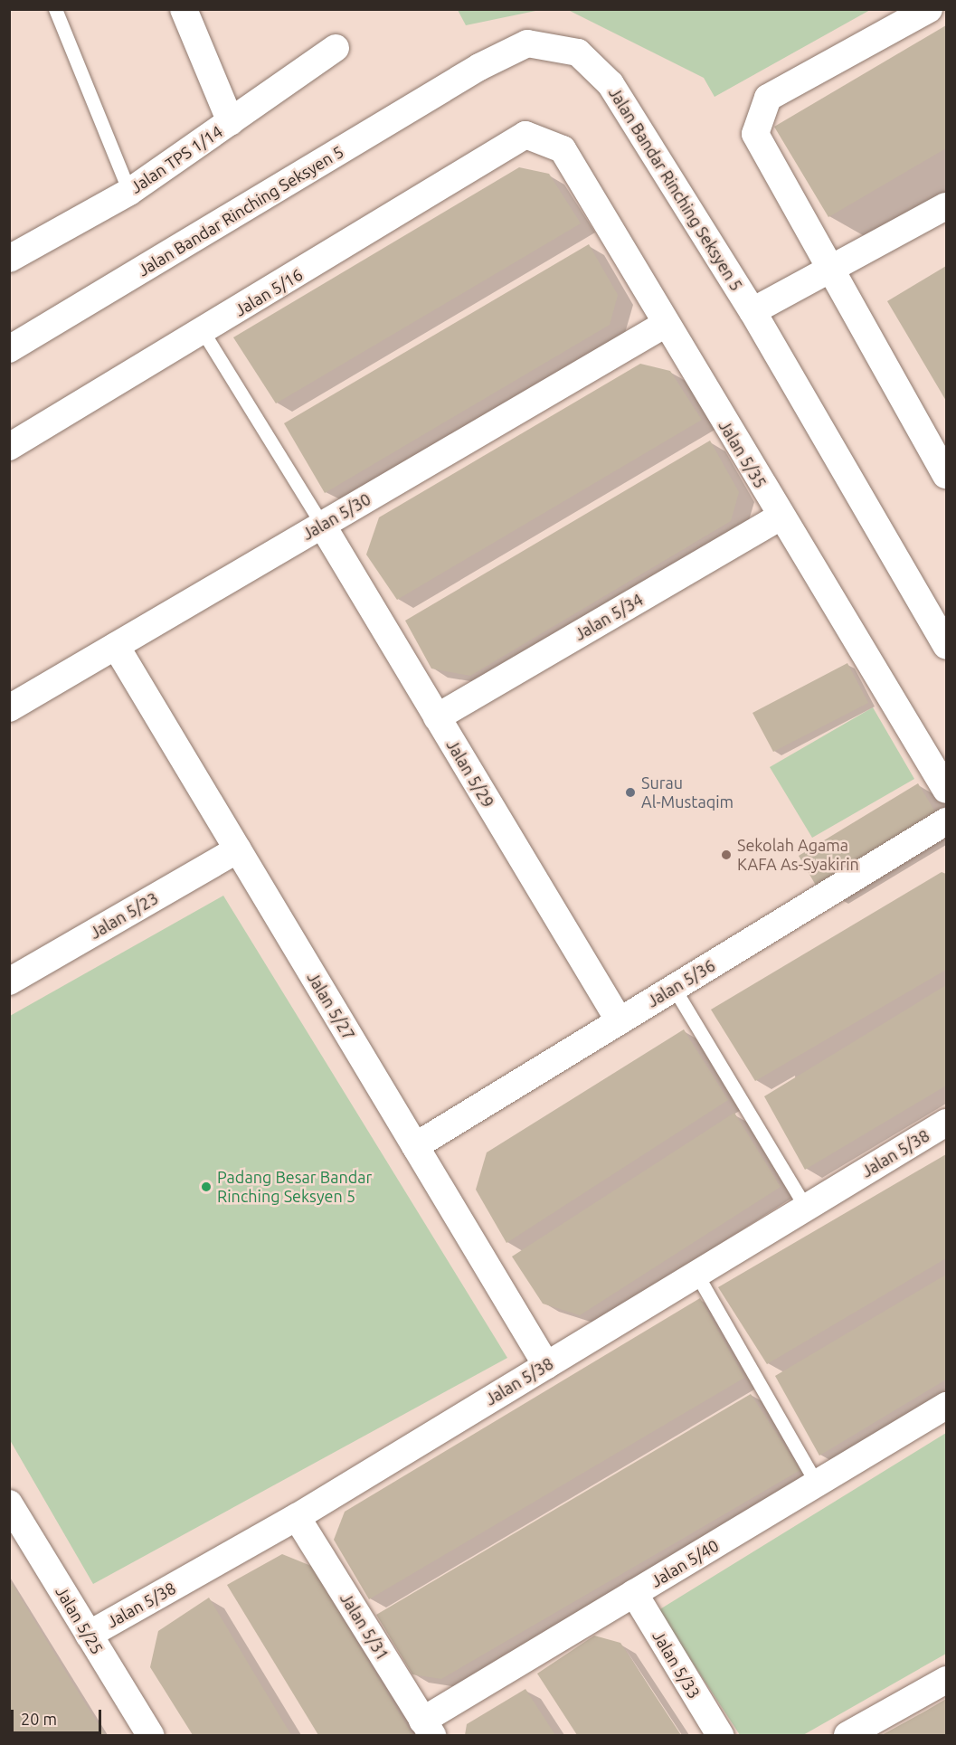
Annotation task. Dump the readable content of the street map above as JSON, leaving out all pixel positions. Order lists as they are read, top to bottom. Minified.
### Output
{"streets":{"street":["Jalan TPS 1/14","Jalan Bandar Rinching Seksyen 5","Jalan 5/16","Jalan 5/35","Jalan 5/30","Jalan 5/34","Jalan 5/29","Jalan 5/23","Jalan 5/36","Jalan 5/27","Jalan 5/38","Jalan 5/40","Jalan 5/25","Jalan 5/31","Jalan 5/33"]},"crossings":[["Jalan 5/16","Jalan 5/35"],["Jalan 5/35","Jalan 5/30"],["Jalan 5/35","Jalan 5/34"],["Jalan 5/30","Jalan 5/29"],["Jalan 5/30","Jalan 5/27"],["Jalan 5/34","Jalan 5/29"],["Jalan 5/29","Jalan 5/36"],["Jalan 5/23","Jalan 5/27"],["Jalan 5/36","Jalan 5/27"],["Jalan 5/27","Jalan 5/38"],["Jalan 5/38","Jalan 5/25"],["Jalan 5/38","Jalan 5/31"],["Jalan 5/40","Jalan 5/31"],["Jalan 5/40","Jalan 5/33"]],"places":["Surau Al-Mustaqim","Sekolah Agama KAFA As-Syakirin","Padang Besar Bandar Rinching Seksyen 5"],"scale_bar":"20 m"}
